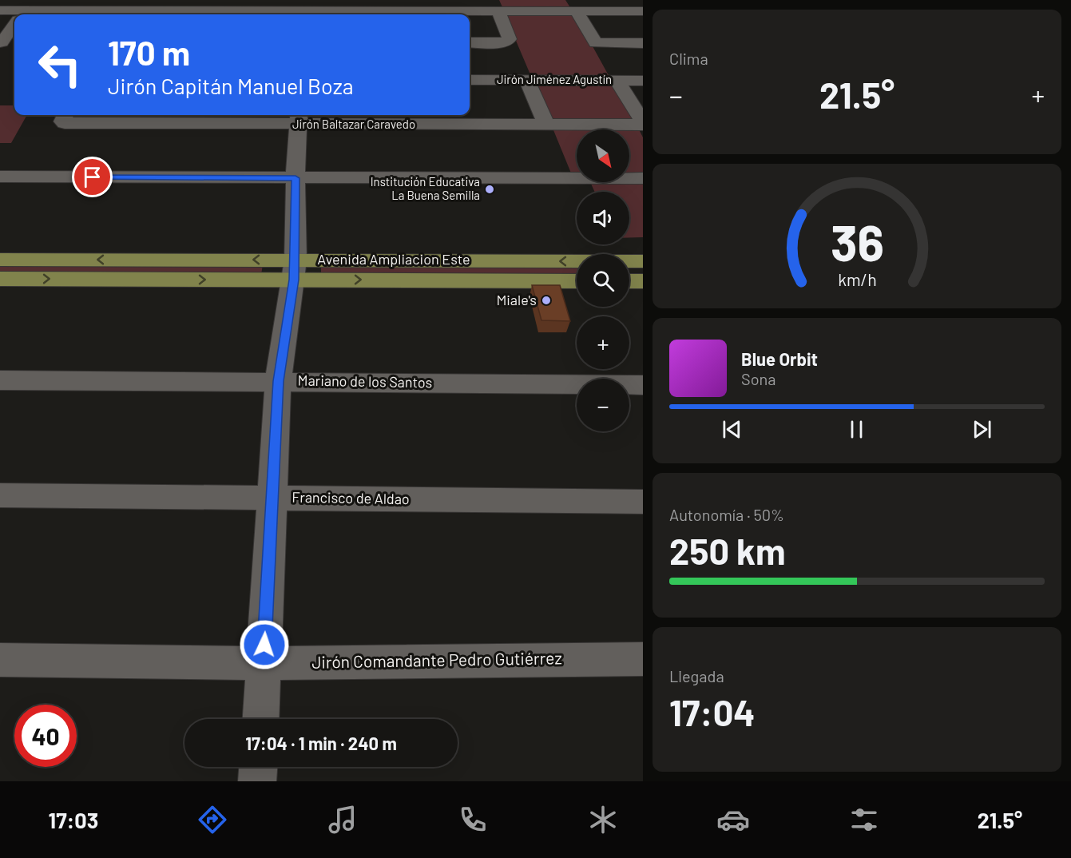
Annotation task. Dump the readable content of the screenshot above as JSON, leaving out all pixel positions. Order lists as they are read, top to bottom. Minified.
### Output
{"streets":{"main road":["Avenida Ampliacion Este"],"street":["Jirón Jiménez Agustín","Jirón Baltazar Caravedo","Mariano de los Santos","Francisco de Aldao","Jirón Comandante Pedro Gutiérrez"]},"places":["Institución Educativa La Buena Semilla","Miale's"],"north":"bottom right","page":{"tile":["Clima",["Autonomía · 50%","250 km"],["Llegada","17:04"]],"turn":["170 m","Jirón Capitán Manuel Boza"],"heat":["−","21.5°","+"],"map_buttons":["+","−"],"song":["Blue Orbit","Sona"],"limit":"40","trip":"17:04 · 1 min · 240 m","tabs":["17:03","21.5°"],"gauge":["36","km/h"]}}
